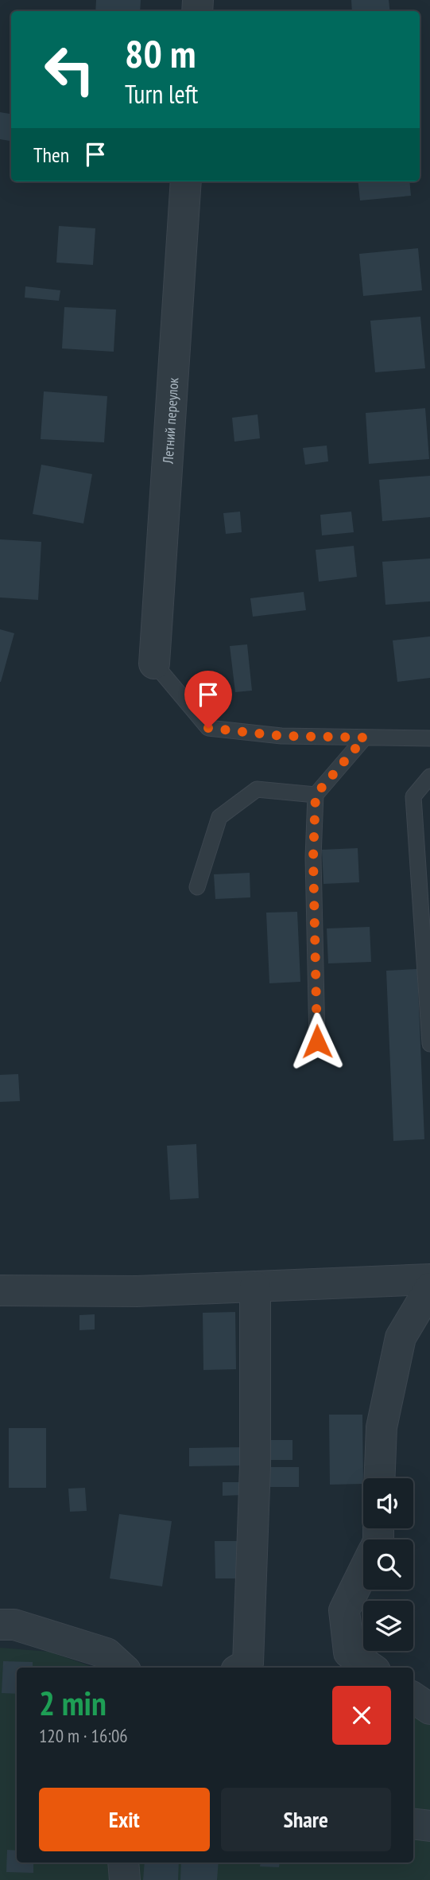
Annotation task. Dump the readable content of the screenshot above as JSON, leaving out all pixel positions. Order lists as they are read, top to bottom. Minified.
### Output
{"streets":{"street":["Летний переулок"]},"page":{"turn":["80 m","Turn left"],"then":"Then","heading":["2 min","120 m · 16:06"],"buttons":["Exit","Share"]}}
